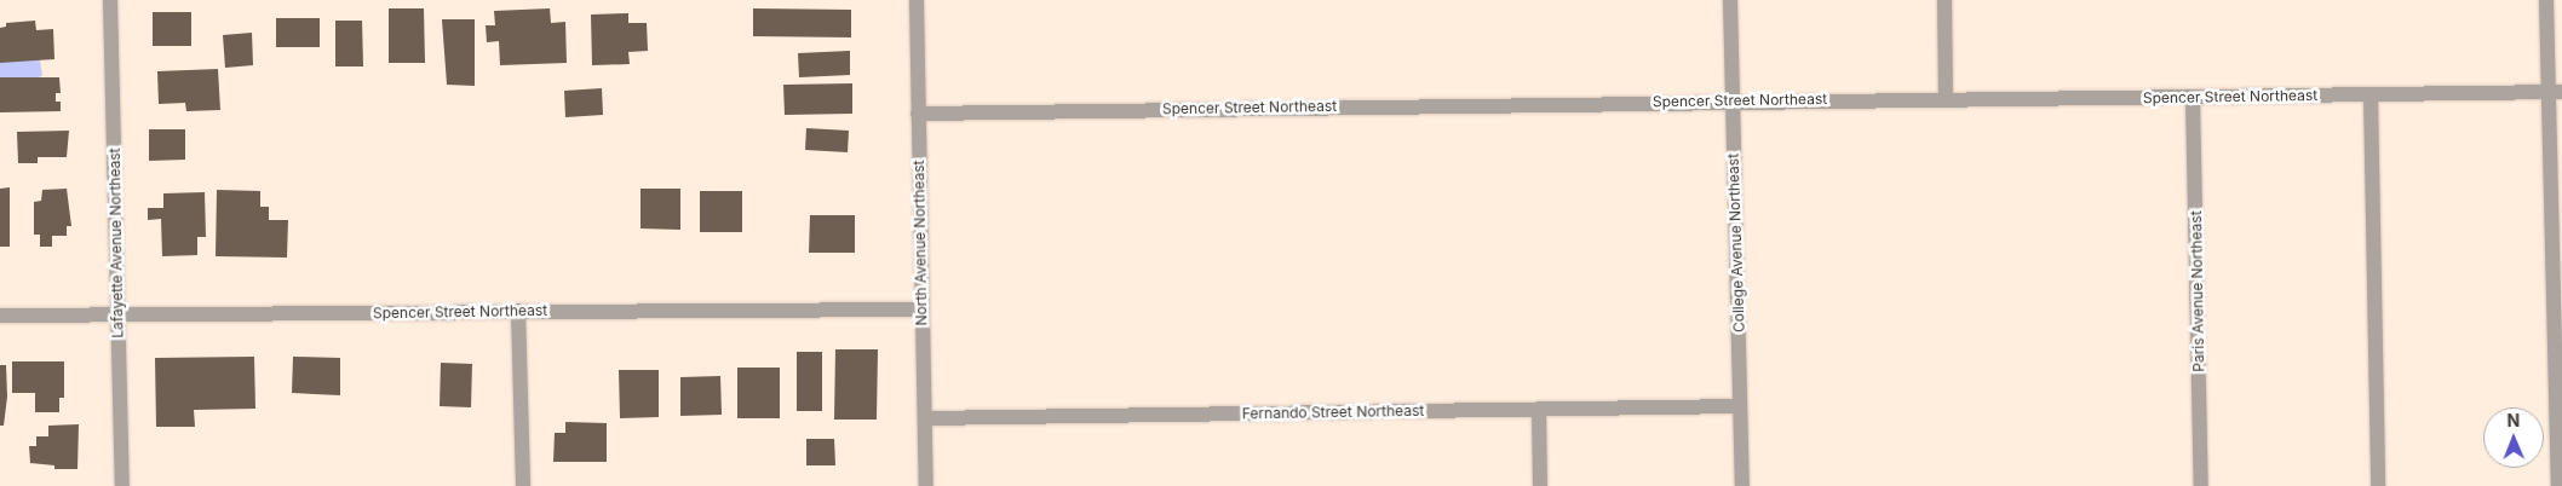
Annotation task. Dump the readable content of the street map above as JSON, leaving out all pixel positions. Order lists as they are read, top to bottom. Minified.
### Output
{"streets":{"street":["Spencer Street Northeast","Lafayette Avenue Northeast","North Avenue Northeast","College Avenue Northeast","Paris Avenue Northeast","Fernando Street Northeast"]},"crossings":[["Spencer Street Northeast","Lafayette Avenue Northeast"],["Spencer Street Northeast","North Avenue Northeast"],["Spencer Street Northeast","College Avenue Northeast"],["Spencer Street Northeast","Paris Avenue Northeast"],["North Avenue Northeast","Fernando Street Northeast"],["College Avenue Northeast","Fernando Street Northeast"]],"north":"top"}
